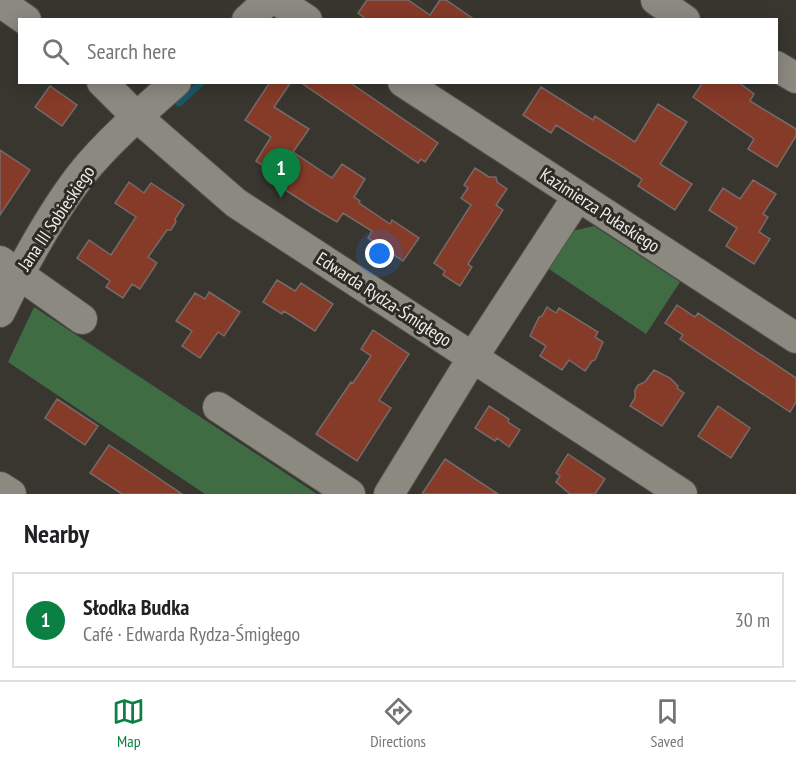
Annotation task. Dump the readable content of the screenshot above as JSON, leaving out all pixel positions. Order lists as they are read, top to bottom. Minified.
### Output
{"streets":{"street":["Kazimierza Pułaskiego","Jana III Sobieskiego","Edwarda Rydza-Śmigłego"]},"crossings":[["Jana III Sobieskiego","Edwarda Rydza-Śmigłego"]],"page":{"search":"Search here","pins":"1","heading":"Nearby","list":[{"mark":"1","name":"Słodka Budka","note":"Café · Edwarda Rydza-Śmigłego","value":"30 m"}],"nav":["Map","Directions","Saved"]}}
